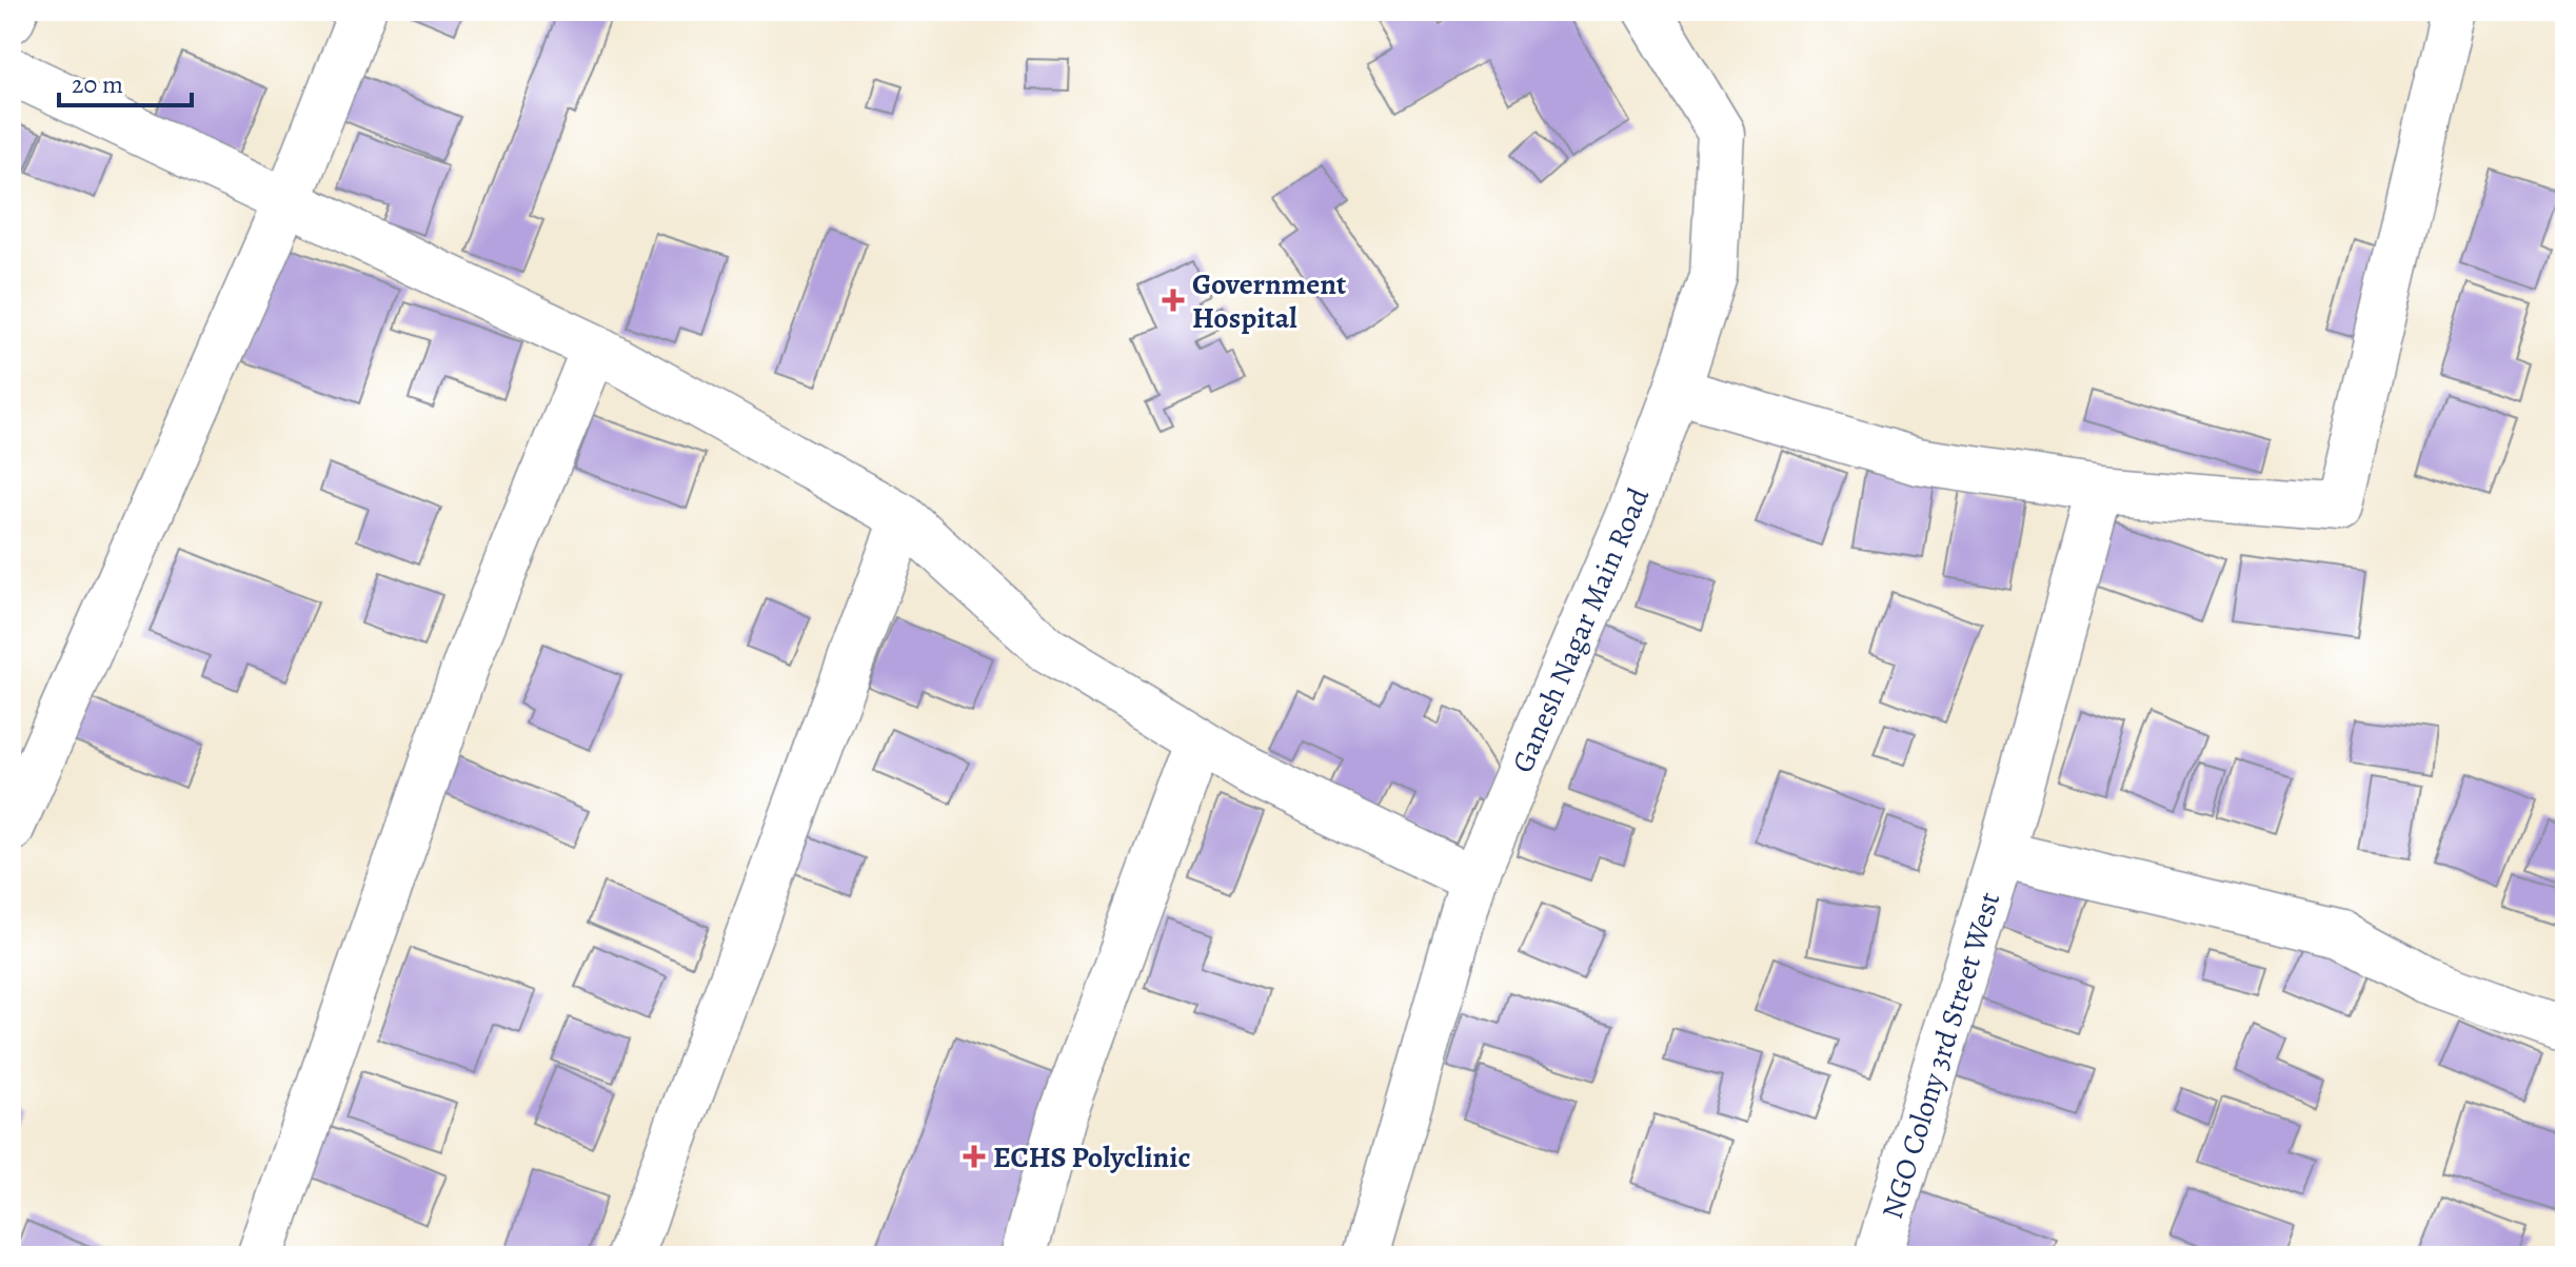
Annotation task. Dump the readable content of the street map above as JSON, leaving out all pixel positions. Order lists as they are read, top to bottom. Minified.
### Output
{"streets":{"street":["Ganesh Nagar Main Road","NGO Colony 3rd Street West"]},"places":{"health":["Government Hospital","ECHS Polyclinic"]},"scale_bar":"20 m"}
